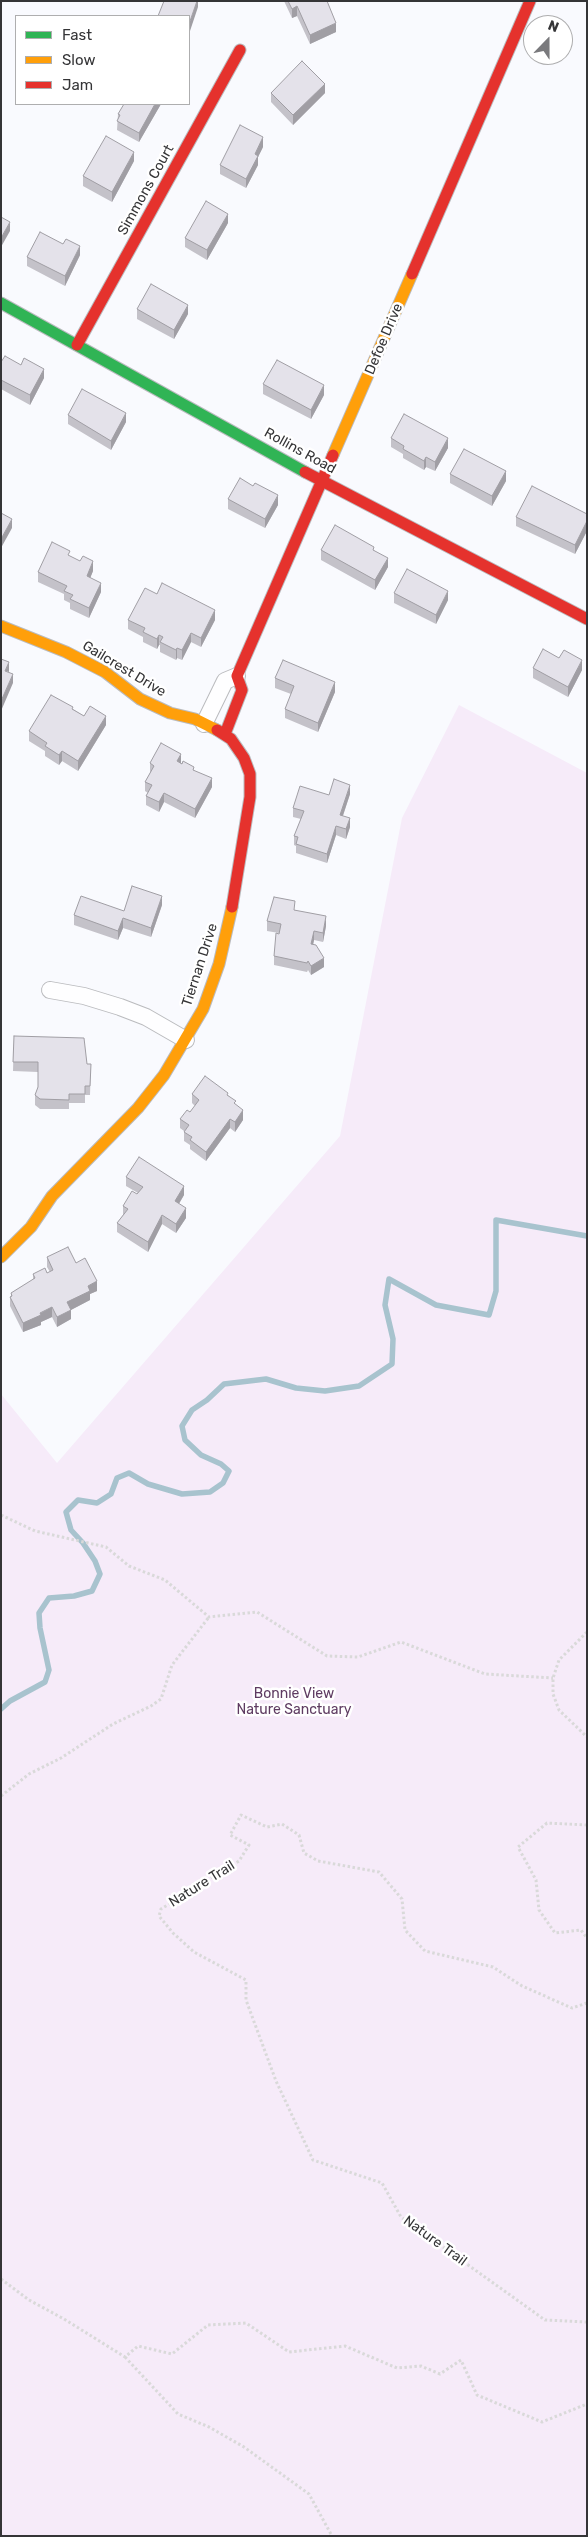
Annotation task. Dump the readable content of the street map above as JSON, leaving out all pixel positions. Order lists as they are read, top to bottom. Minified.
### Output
{"streets":{"street":["Simmons Court","Defoe Drive","Rollins Road","Gailcrest Drive","Tiernan Drive"],"path":["Nature Trail"]},"crossings":[["Simmons Court","Rollins Road"],["Defoe Drive","Rollins Road"],["Defoe Drive","Gailcrest Drive"],["Defoe Drive","Tiernan Drive"],["Gailcrest Drive","Tiernan Drive"]],"parks":["Bonnie View Nature Sanctuary"],"legend":["Fast","Slow","Jam"],"north":"top"}
